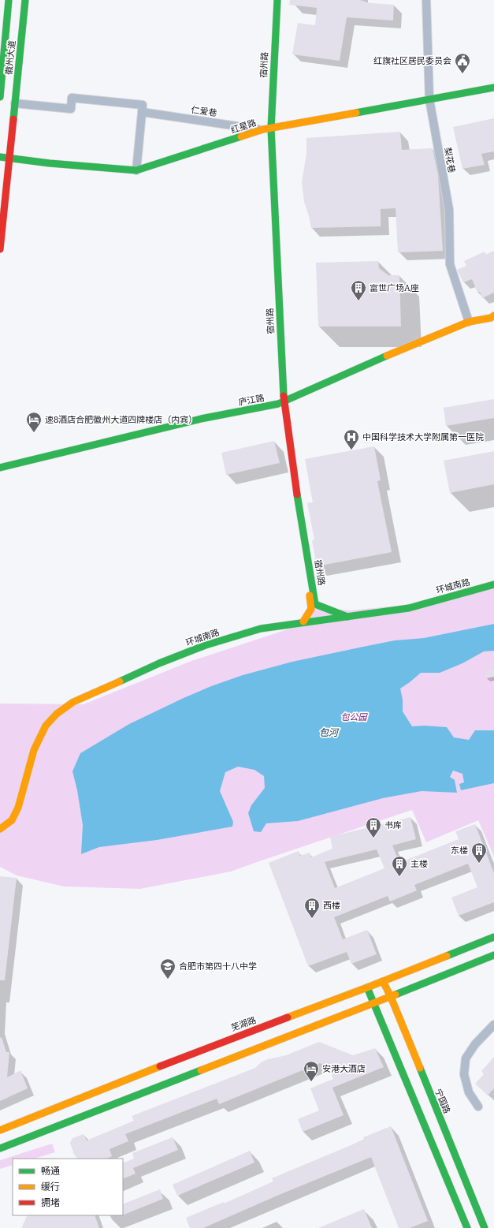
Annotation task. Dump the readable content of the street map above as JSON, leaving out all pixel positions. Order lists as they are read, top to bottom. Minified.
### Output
{"streets":{"main road":["徽州大道","宿州路","红星路","庐江路","环城南路","芜湖路","宁国路"],"street":["仁爱巷","梨花巷"]},"crossings":[["徽州大道","红星路"],["宿州路","仁爱巷"],["宿州路","红星路"],["宿州路","庐江路"],["宿州路","环城南路"],["仁爱巷","红星路"],["红星路","梨花巷"],["梨花巷","庐江路"],["芜湖路","宁国路"]],"water":["包河"],"parks":["包公园"],"places":{"public building":["红旗社区居民委员会"],"building":["富世广场A座","书库","东楼","主楼","西楼"],"hotel":["速8酒店合肥徽州大道四牌楼店（内宾）","安港大酒店"],"hospital":["中国科学技术大学附属第一医院"],"school or university":["合肥市第四十八中学"]},"legend":["畅通","缓行","拥堵"]}
